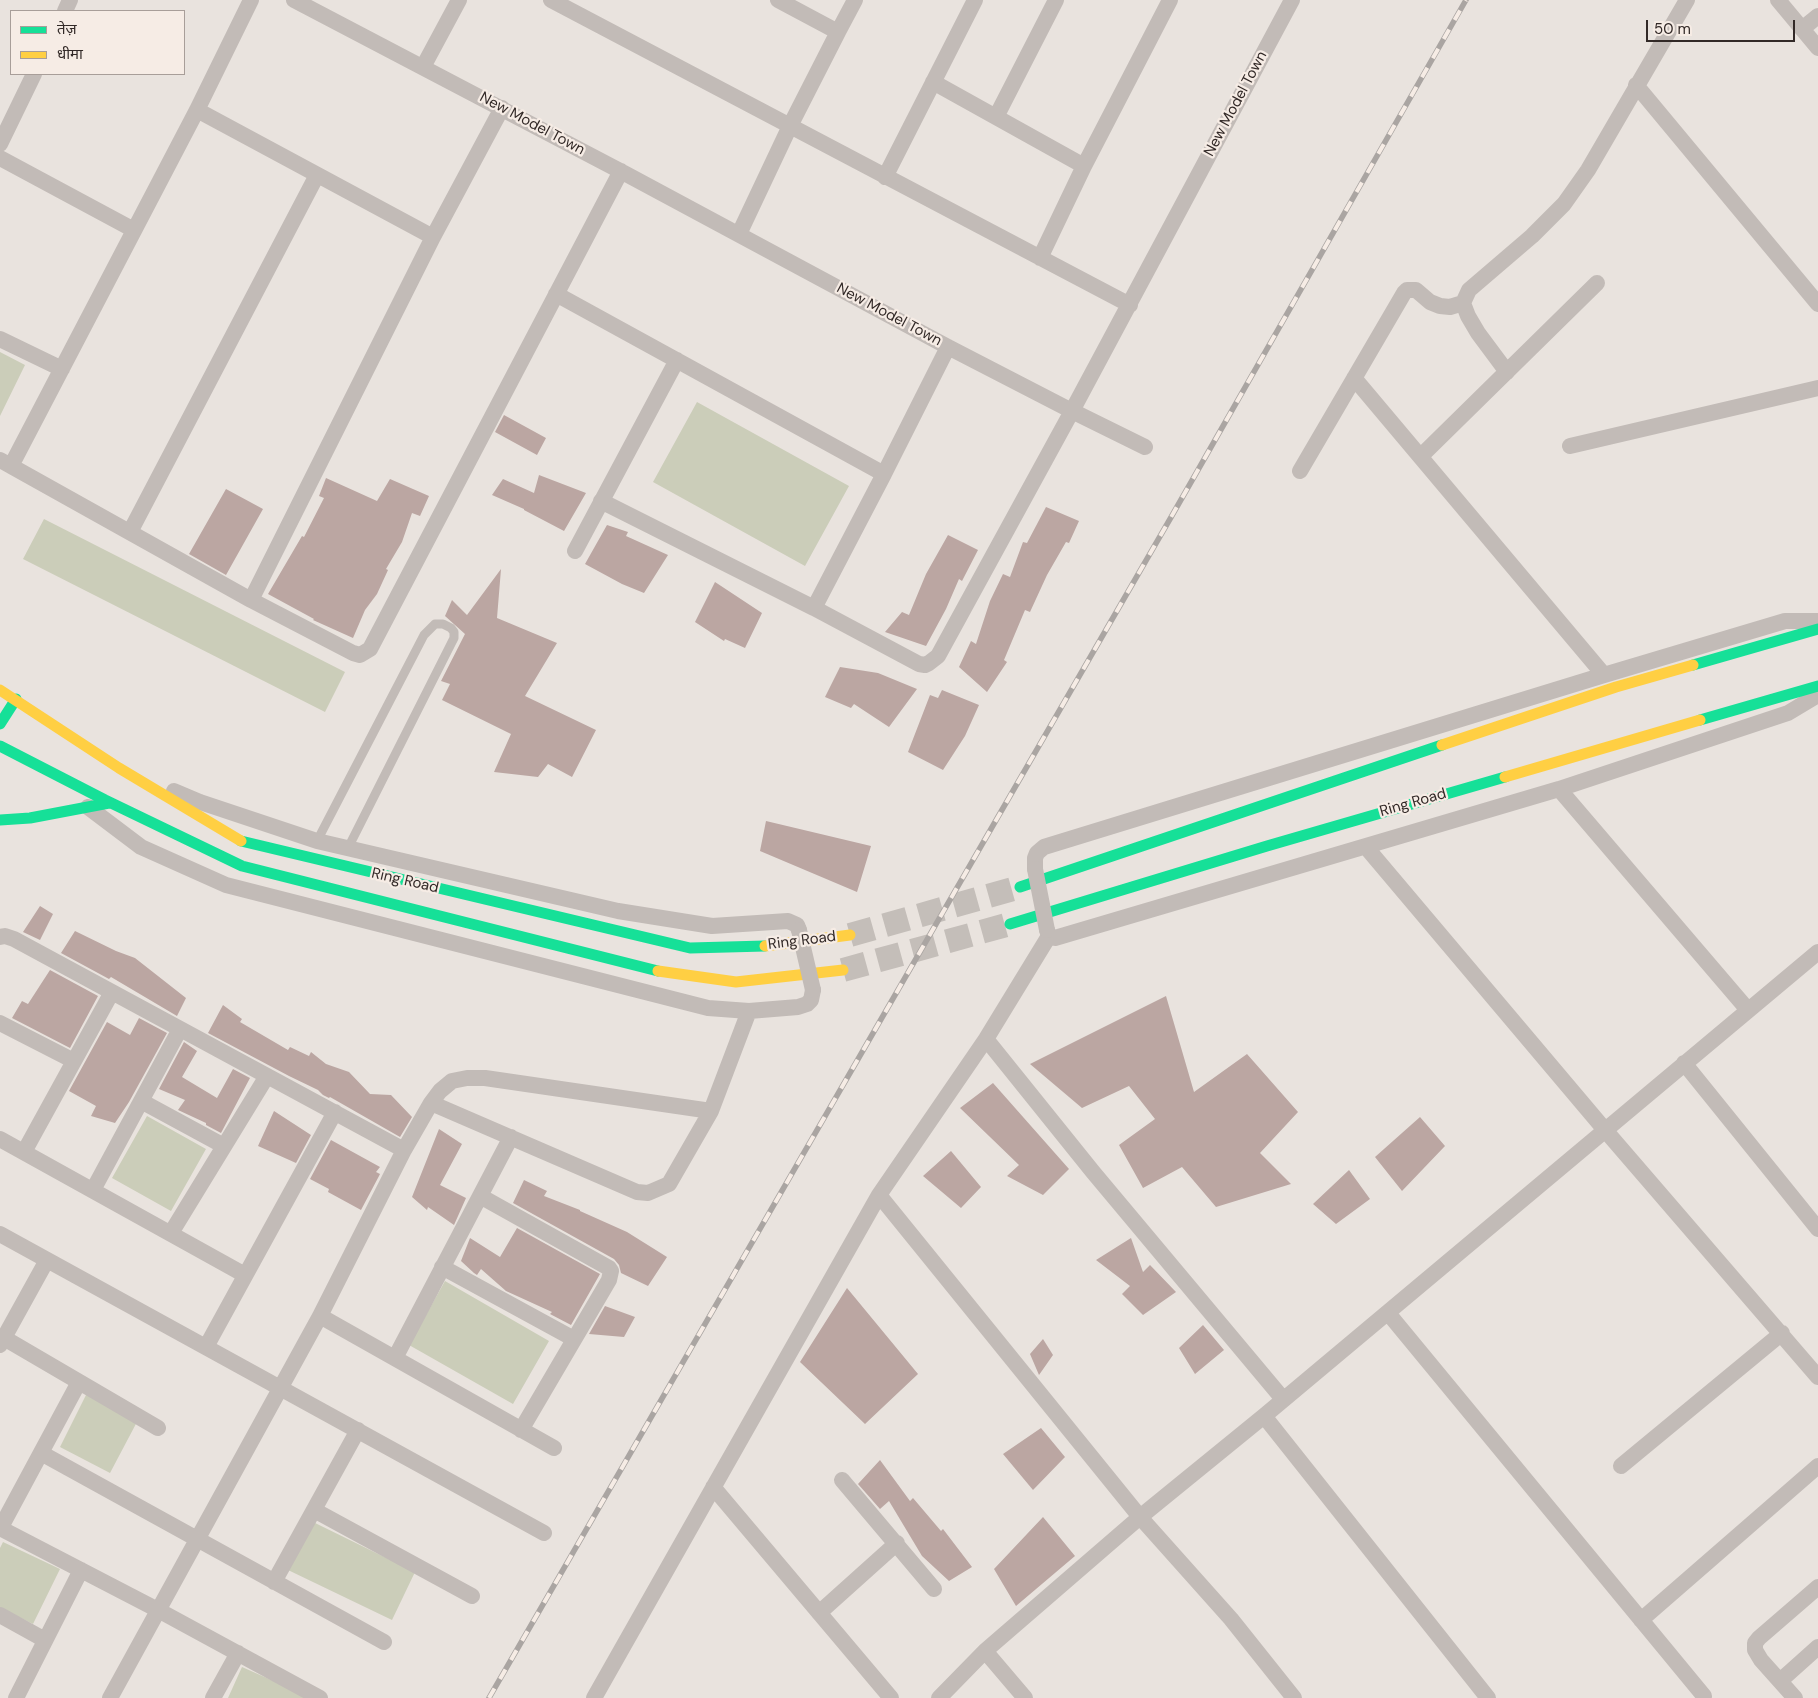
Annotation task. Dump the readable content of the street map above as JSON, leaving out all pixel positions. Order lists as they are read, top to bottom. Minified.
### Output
{"streets":{"street":["New Model Town","Ring Road"]},"legend":["तेज़","धीमा"],"scale_bar":"50 m"}
